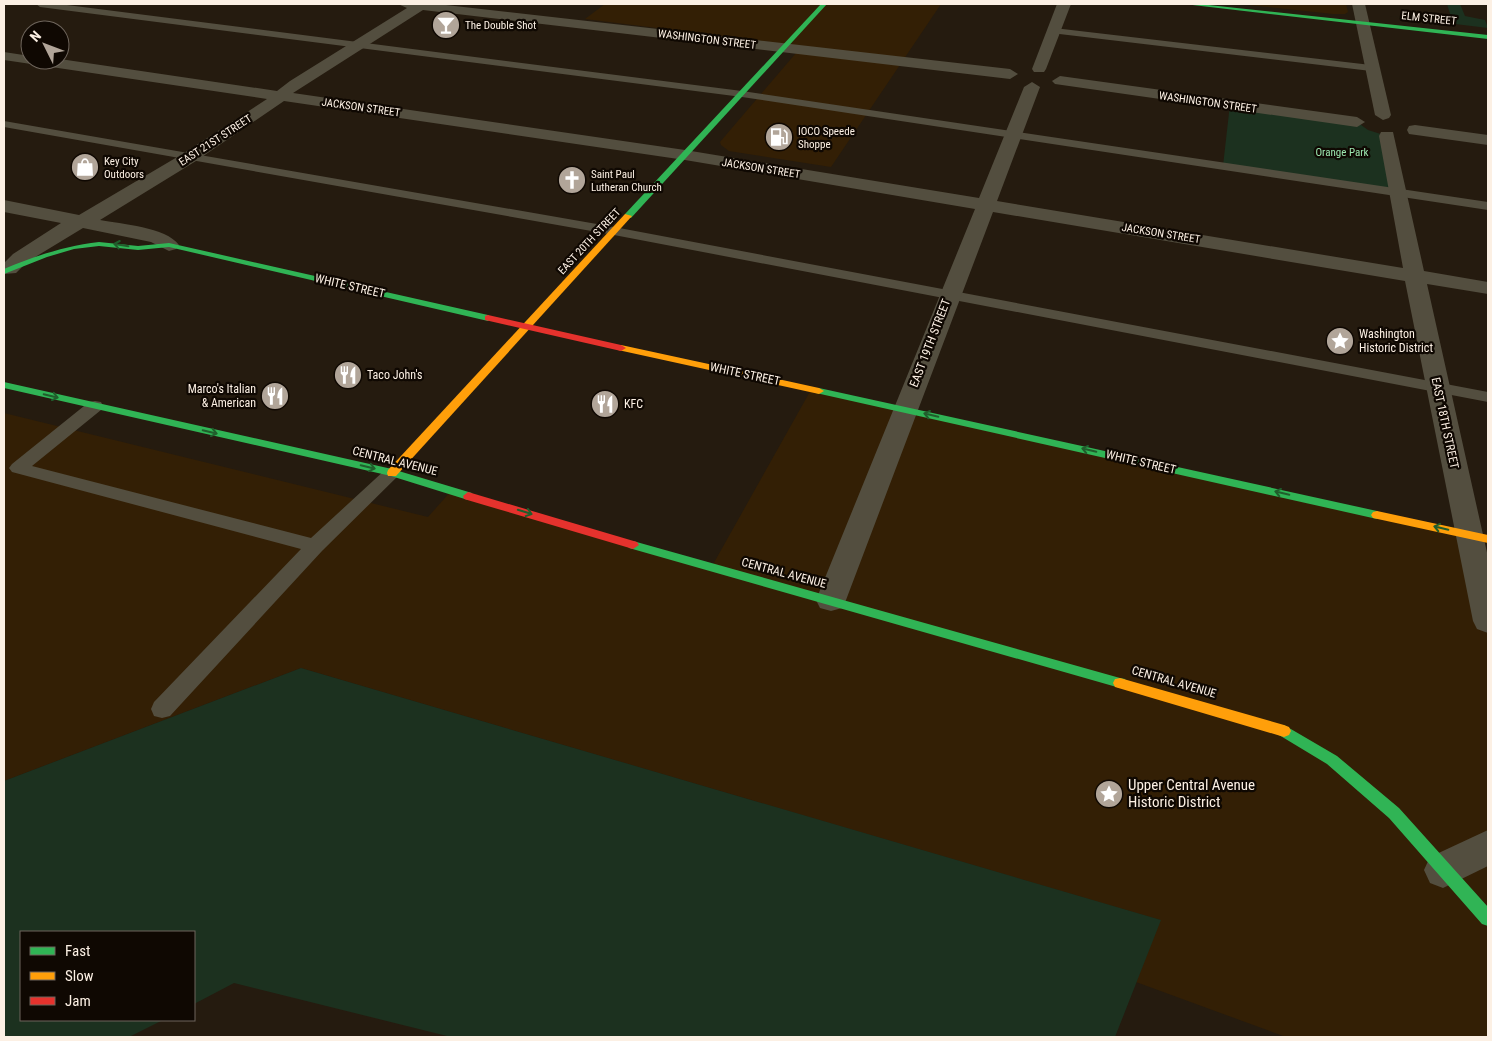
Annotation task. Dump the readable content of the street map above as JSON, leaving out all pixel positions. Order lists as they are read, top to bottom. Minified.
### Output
{"streets":{"main road":["ELM STREET","EAST 20TH STREET","WHITE STREET","CENTRAL AVENUE"],"street":["WASHINGTON STREET","JACKSON STREET","EAST 21ST STREET","EAST 19TH STREET","EAST 18TH STREET"]},"crossings":[["ELM STREET","EAST 18TH STREET"],["WASHINGTON STREET","EAST 21ST STREET"],["WASHINGTON STREET","EAST 20TH STREET"],["WASHINGTON STREET","EAST 19TH STREET"],["WASHINGTON STREET","EAST 18TH STREET"],["JACKSON STREET","EAST 21ST STREET"],["JACKSON STREET","EAST 20TH STREET"],["JACKSON STREET","EAST 19TH STREET"],["JACKSON STREET","EAST 18TH STREET"],["EAST 21ST STREET","WHITE STREET"],["EAST 20TH STREET","WHITE STREET"],["EAST 20TH STREET","CENTRAL AVENUE"],["WHITE STREET","EAST 19TH STREET"],["WHITE STREET","EAST 18TH STREET"],["EAST 19TH STREET","CENTRAL AVENUE"]],"one_way":["WHITE STREET","CENTRAL AVENUE"],"parks":["Orange Park"],"places":{"bar":["The Double Shot"],"fuel station":["IOCO Speede Shoppe"],"shop":["Key City Outdoors"],"church":["Saint Paul Lutheran Church"],"place":["Washington Historic District","Upper Central Avenue Historic District"],"restaurant":["Taco John's","Marco's Italian & American","KFC"]},"legend":["Fast","Slow","Jam"],"north":"top left"}
